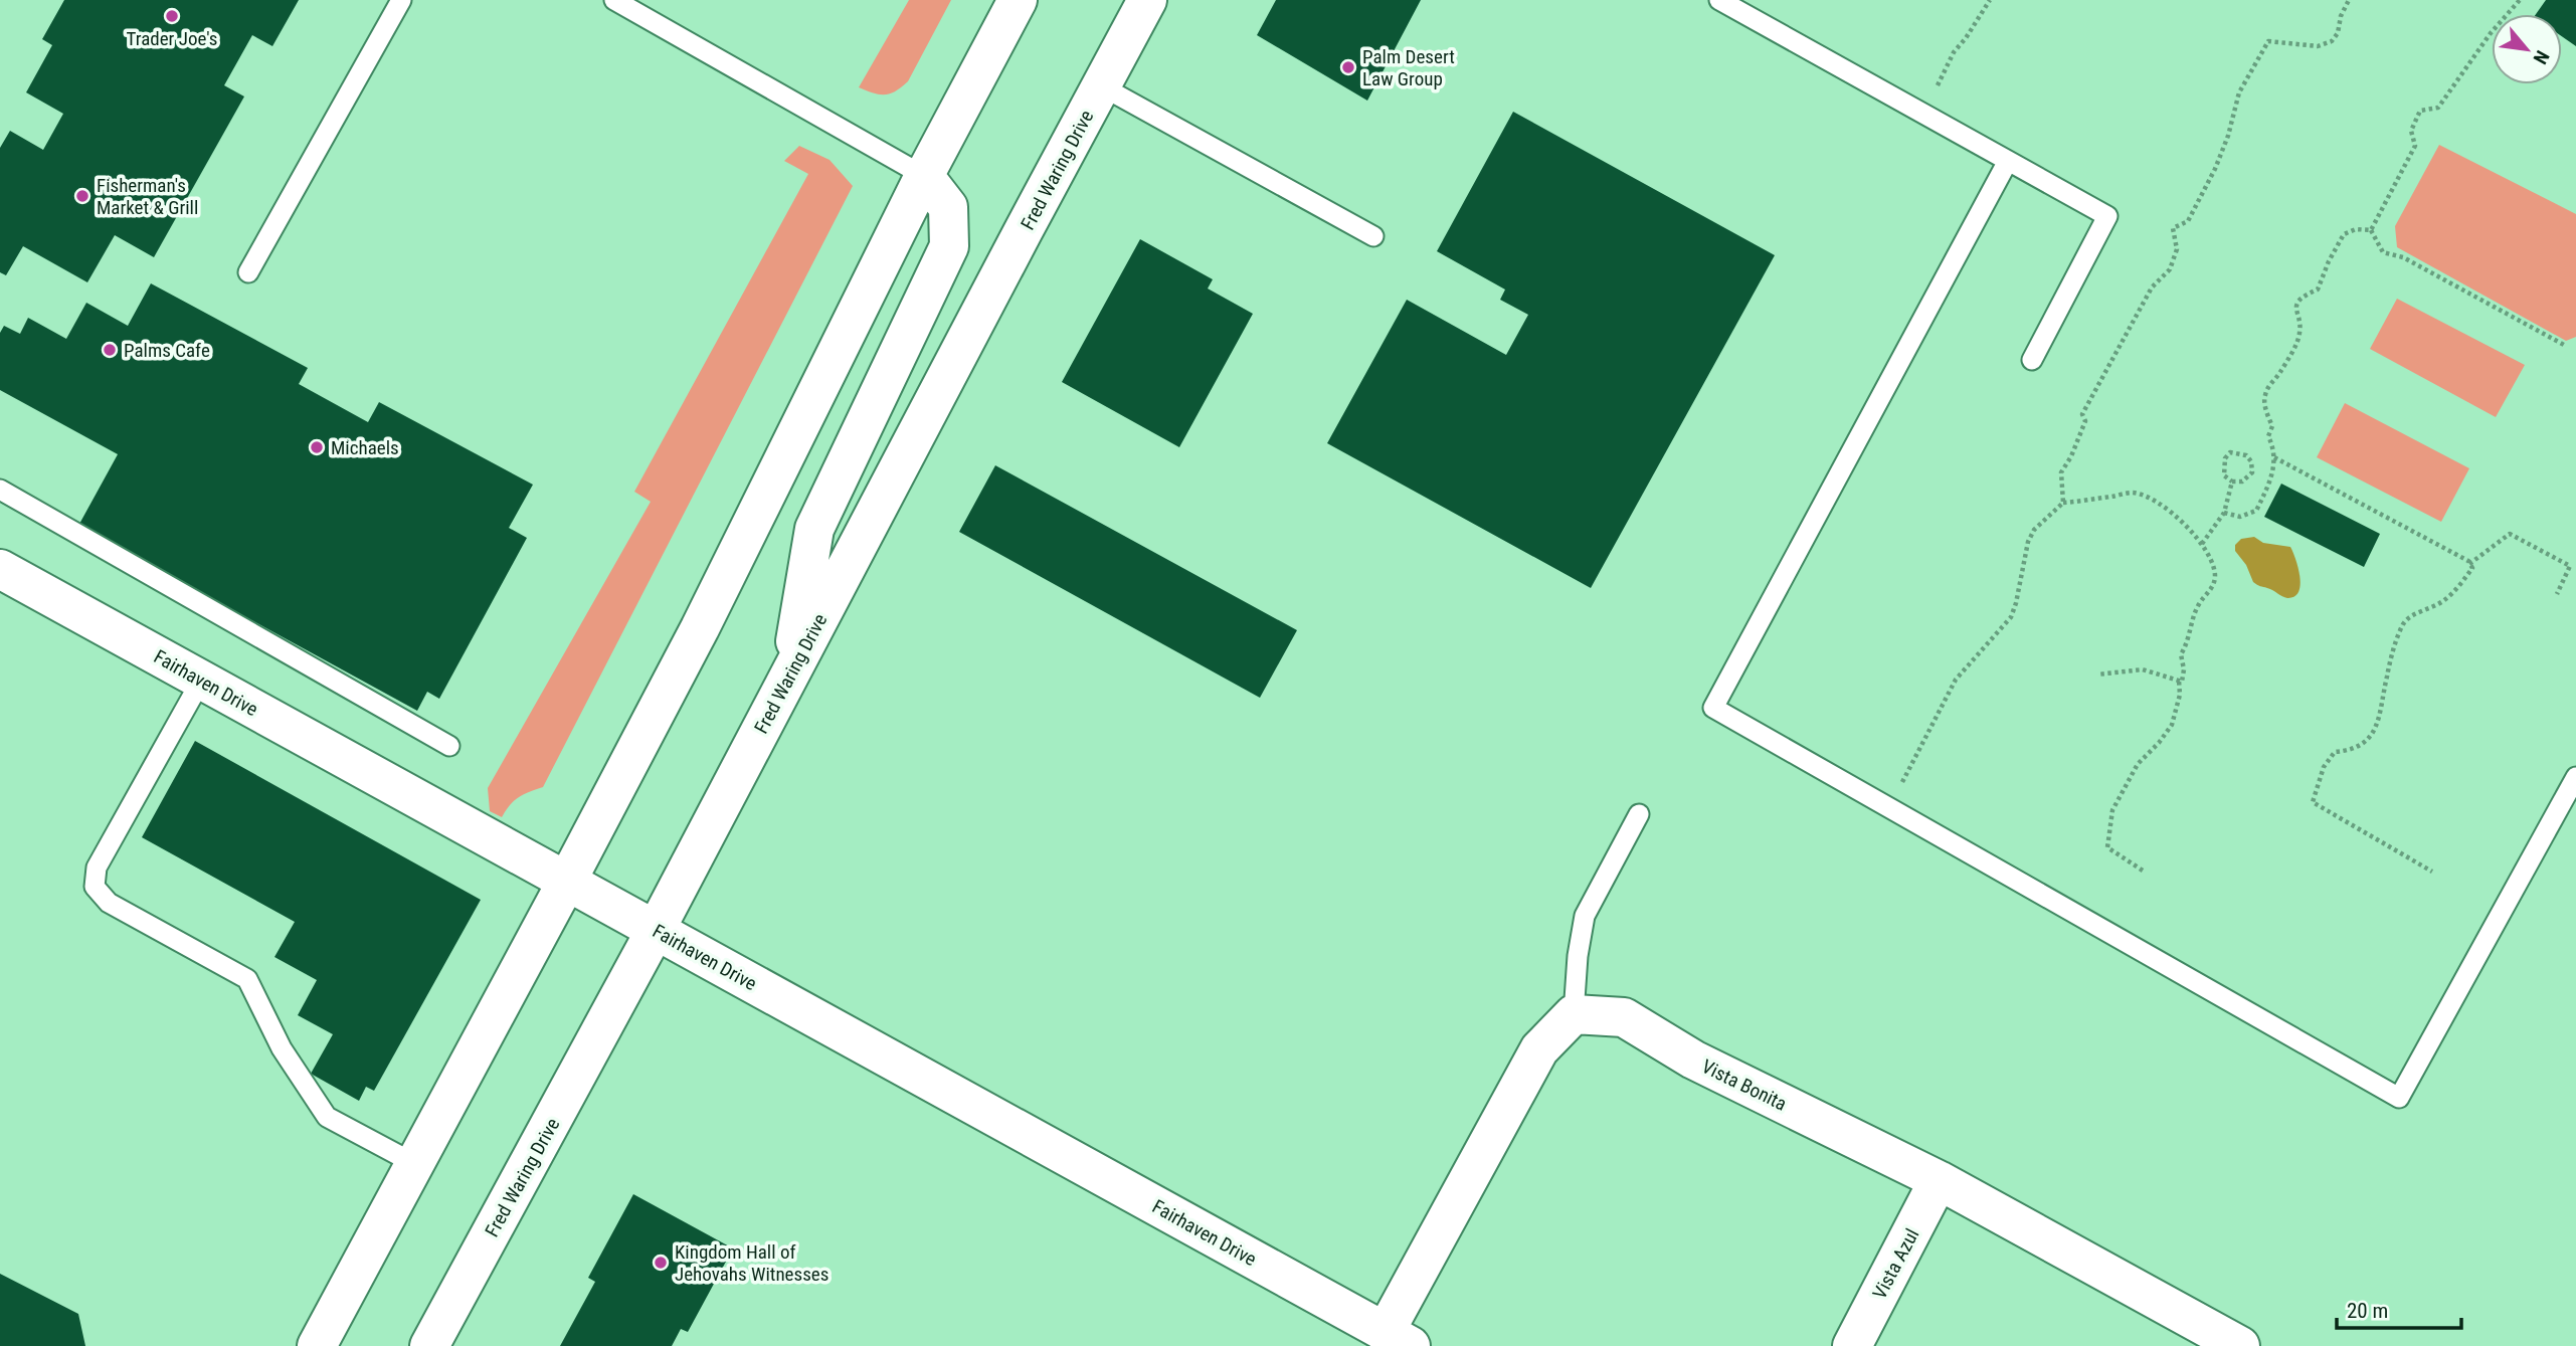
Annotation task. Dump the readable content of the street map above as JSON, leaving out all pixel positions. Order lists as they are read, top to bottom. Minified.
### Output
{"streets":{"main road":["Fred Waring Drive","Fairhaven Drive","Vista Bonita","Vista Azul"]},"crossings":[["Fred Waring Drive","Fairhaven Drive"],["Vista Bonita","Vista Azul"]],"places":["Trader Joe's","Palm Desert Law Group","Fisherman's Market & Grill","Palms Cafe","Michaels","Kingdom Hall of Jehovahs Witnesses"],"scale_bar":"20 m","north":"bottom right"}
